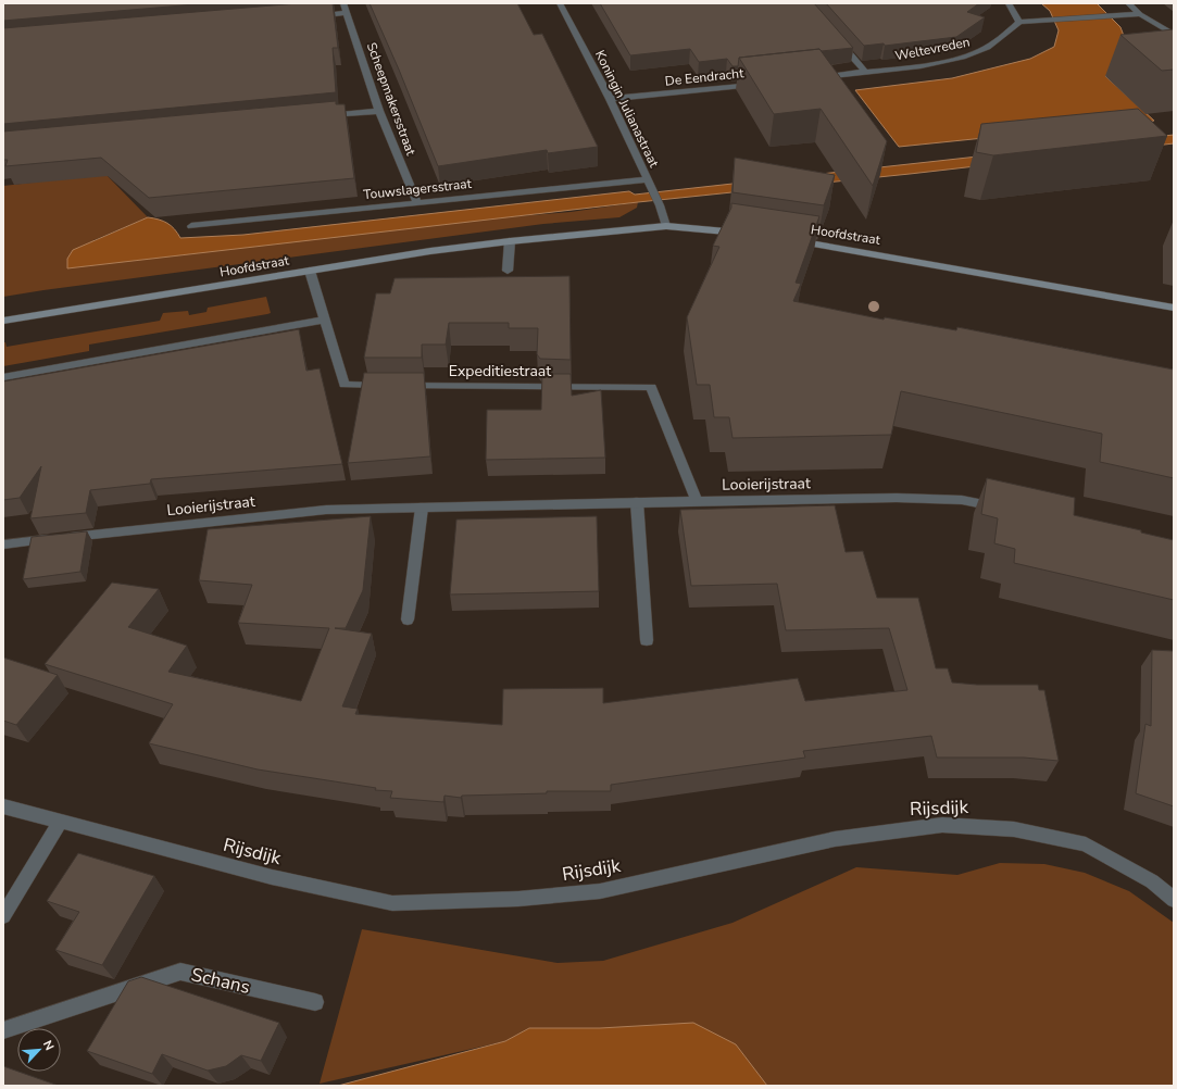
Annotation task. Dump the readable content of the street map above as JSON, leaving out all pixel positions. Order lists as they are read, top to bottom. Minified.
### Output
{"streets":{"street":["Weltevreden","De Eendracht","Scheepmakersstraat","Koningin Julianastraat","Touwslagersstraat","Hoofdstraat","Expeditiestraat","Looierijstraat","Rijsdijk","Schans"]},"crossings":[["De Eendracht","Koningin Julianastraat"],["Scheepmakersstraat","Touwslagersstraat"],["Koningin Julianastraat","Touwslagersstraat"],["Koningin Julianastraat","Hoofdstraat"],["Hoofdstraat","Expeditiestraat"],["Expeditiestraat","Looierijstraat"]],"north":"top right"}
